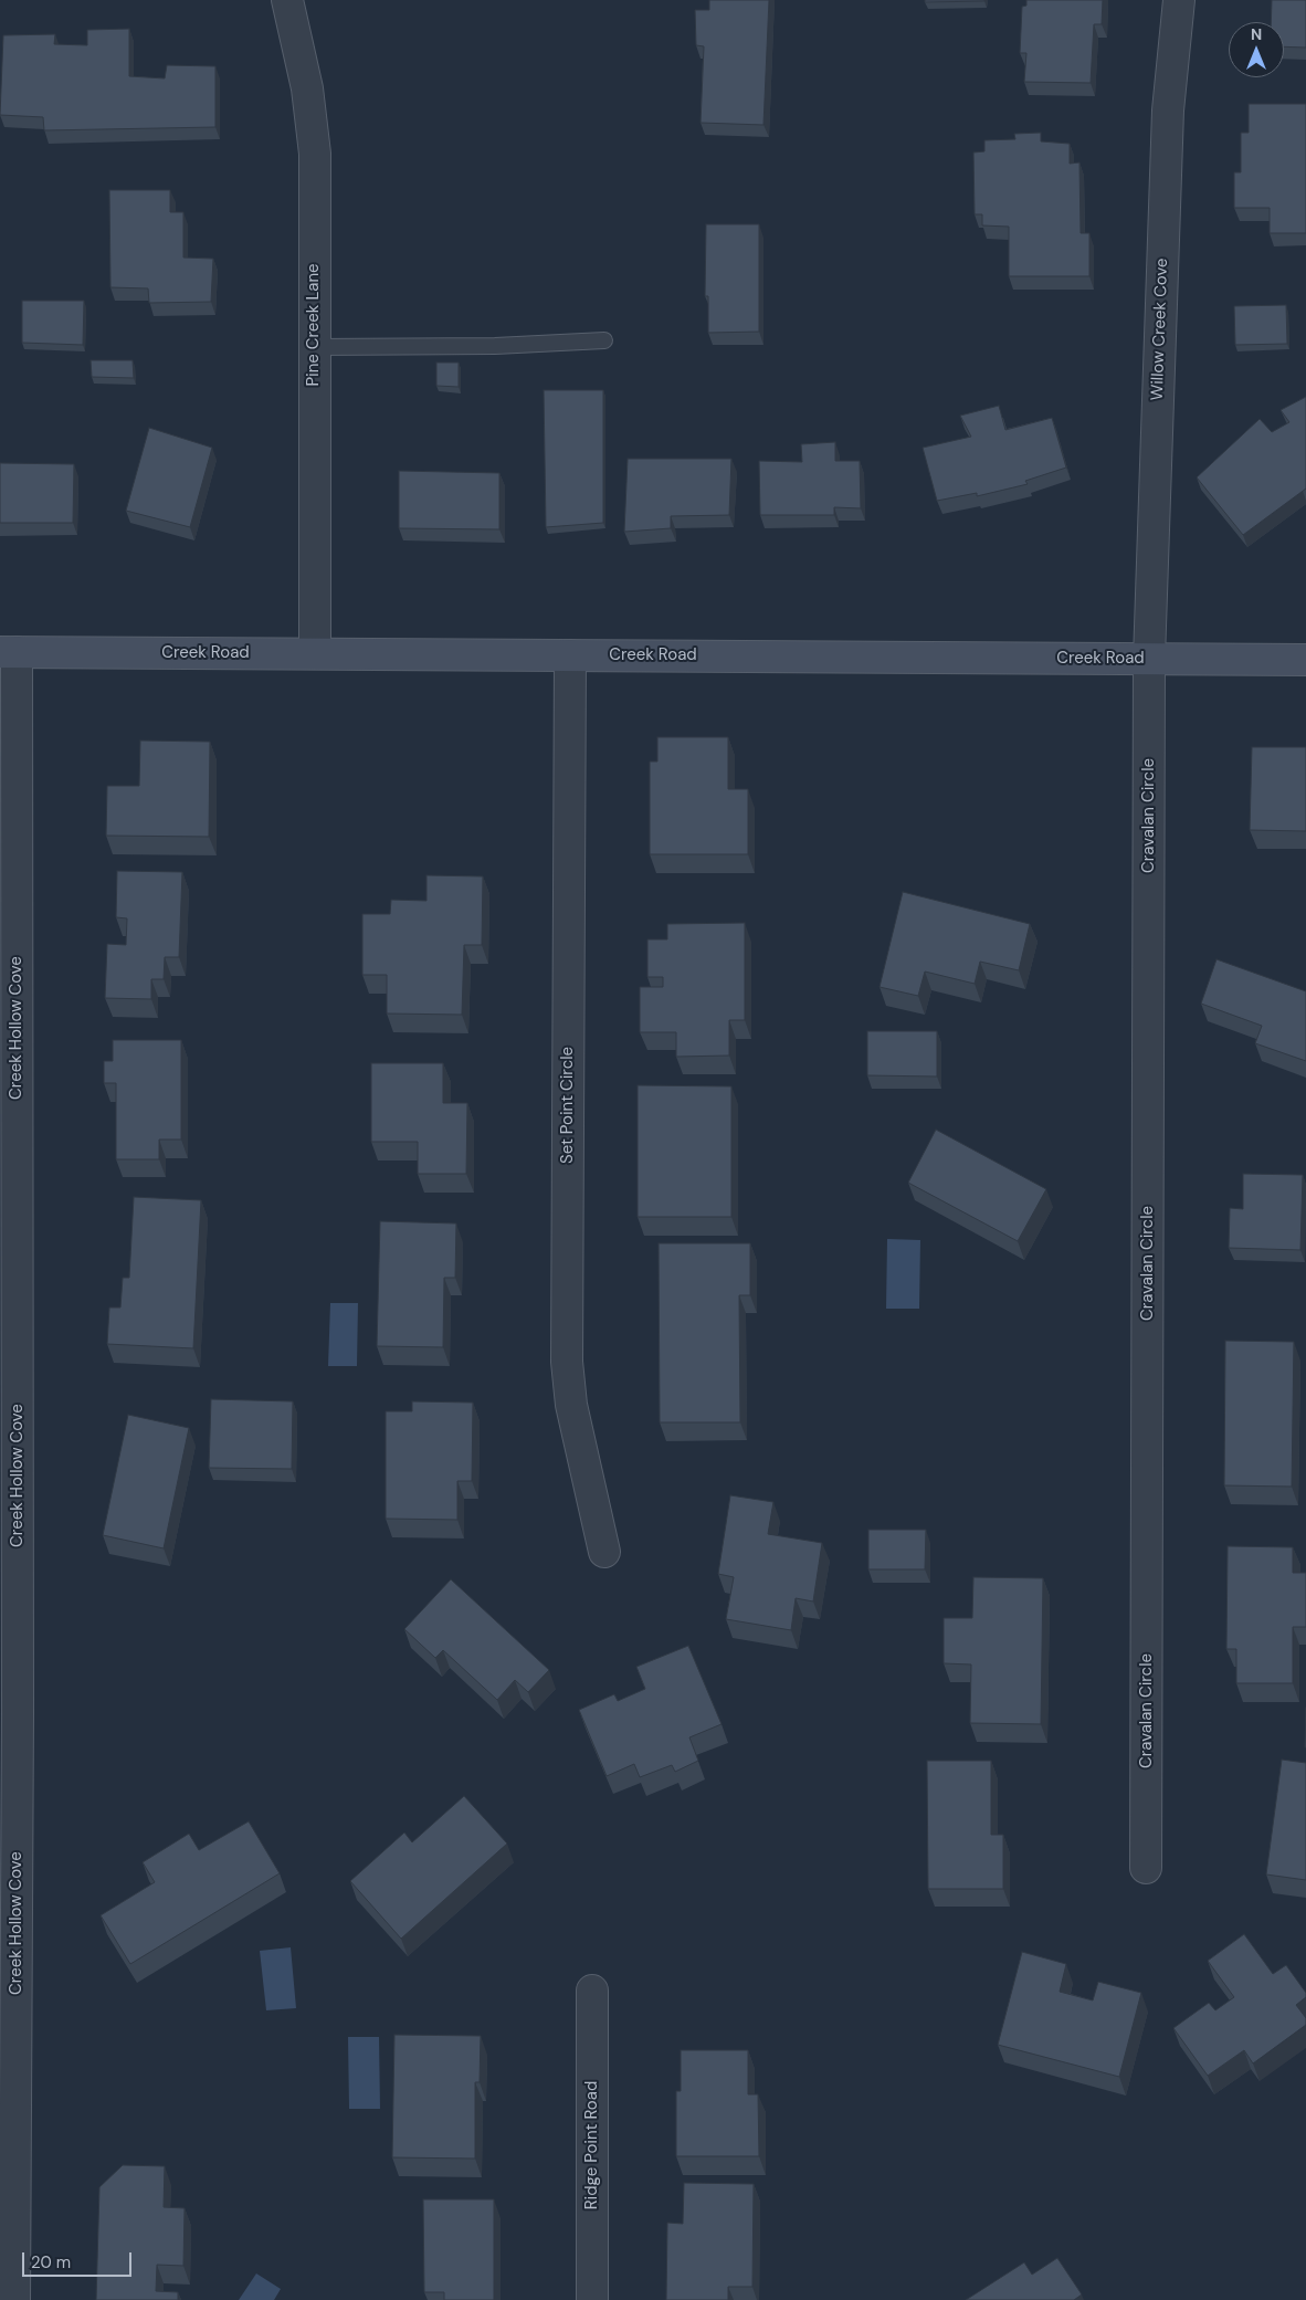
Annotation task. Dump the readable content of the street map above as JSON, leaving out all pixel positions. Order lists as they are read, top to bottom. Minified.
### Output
{"streets":{"street":["Pine Creek Lane","Willow Creek Cove","Creek Road","Cravalan Circle","Creek Hollow Cove","Set Point Circle","Ridge Point Road"]},"crossings":[["Pine Creek Lane","Creek Road"],["Willow Creek Cove","Creek Road"],["Willow Creek Cove","Cravalan Circle"],["Creek Road","Cravalan Circle"],["Creek Road","Creek Hollow Cove"],["Creek Road","Set Point Circle"]],"scale_bar":"20 m","north":"top"}
